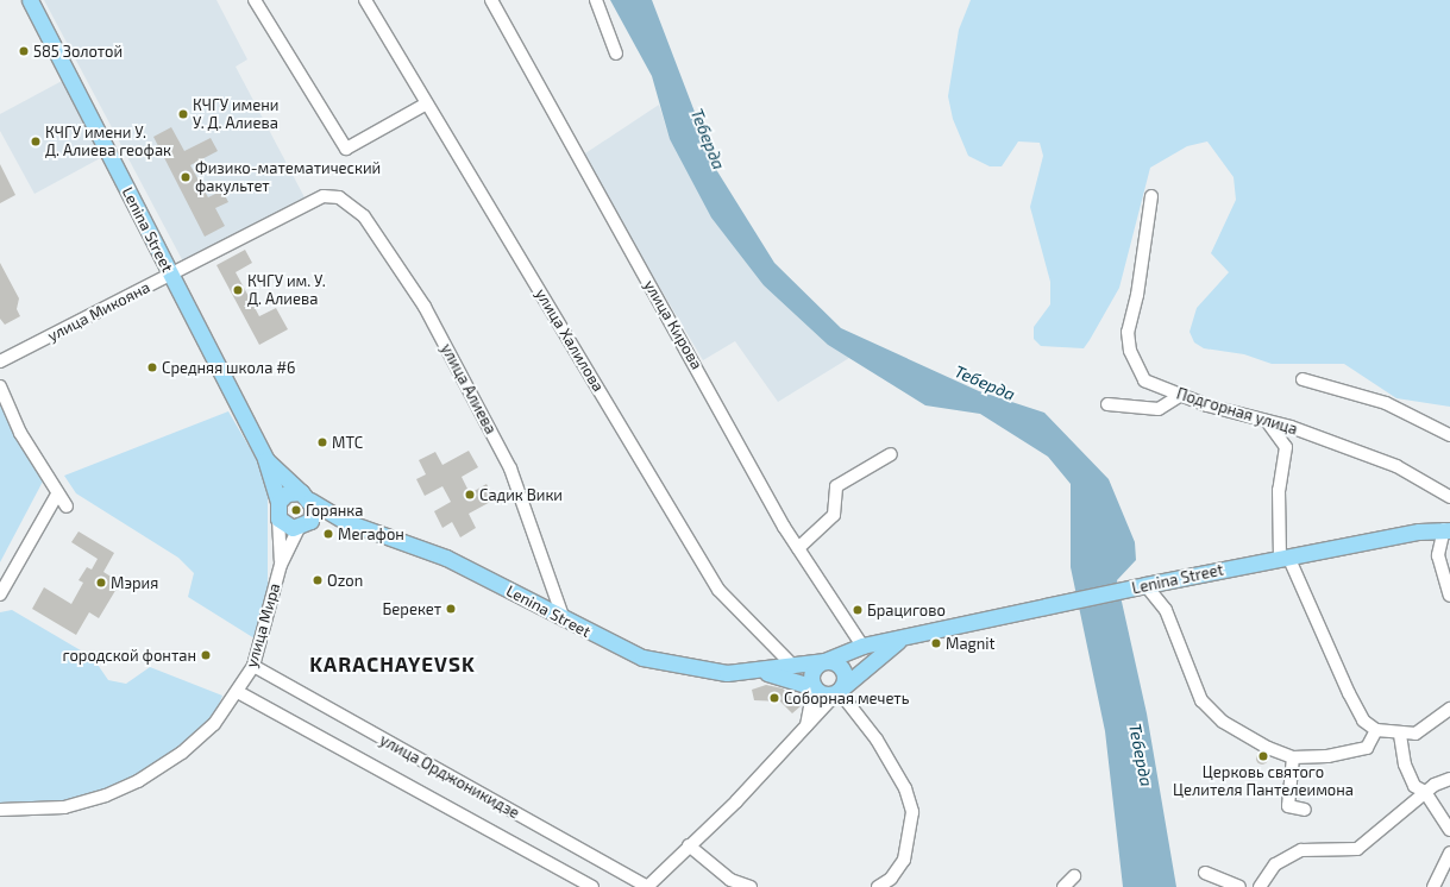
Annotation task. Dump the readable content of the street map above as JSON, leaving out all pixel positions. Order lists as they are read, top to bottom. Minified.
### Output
{"streets":{"main road":["Lenina Street"],"street":["улица Микояна","улица Кирова","улица Халилова","улица Алиева","Подгорная улица","улица Мира","улица Орджоникидзе"]},"crossings":[["Lenina Street","улица Микояна"],["Lenina Street","улица Кирова"],["Lenina Street","улица Халилова"],["Lenina Street","улица Алиева"],["Lenina Street","улица Мира"],["Lenina Street","улица Орджоникидзе"],["улица Микояна","улица Алиева"],["улица Мира","улица Орджоникидзе"]],"districts":["KARACHAYEVSK"],"water":["Теберда"],"places":["585 Золотой","КЧГУ имени У. Д. Алиева","КЧГУ имени У. Д. Алиева геофак","Физико-математический факультет","КЧГУ им. У. Д. Алиева","Средняя школа #6","МТС","Садик Вики","Горянка","Мегафон","Ozon","Мэрия","Берекет","Брацигово","Magnit","городской фонтан","Соборная мечеть","Церковь святого Целителя Пантелеимона"]}
